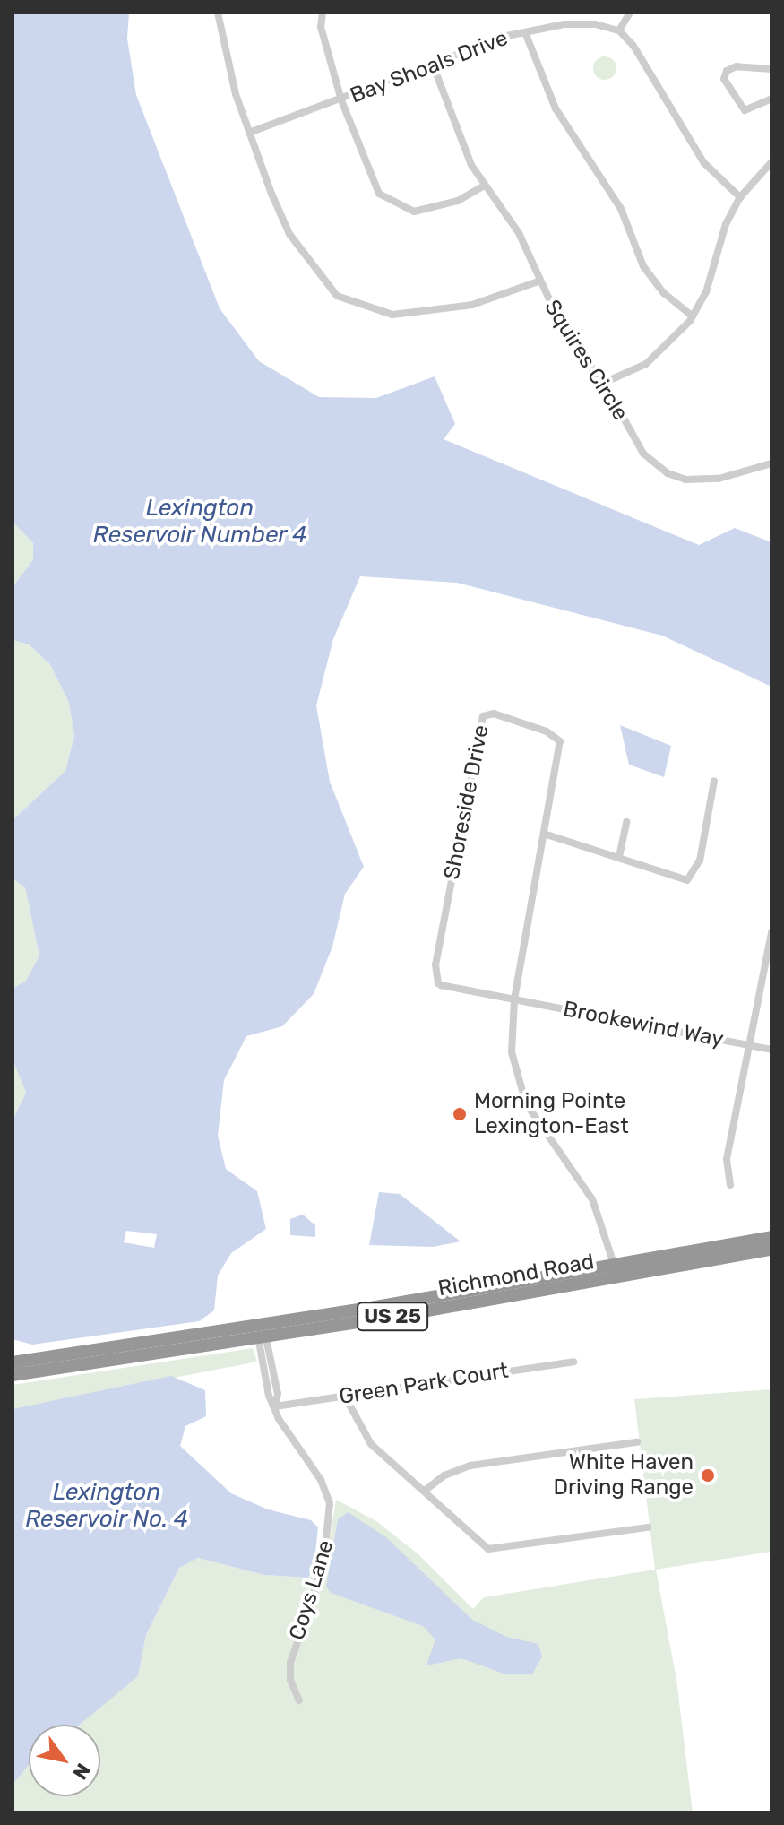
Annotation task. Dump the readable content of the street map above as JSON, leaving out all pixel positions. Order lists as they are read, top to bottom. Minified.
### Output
{"streets":{"highway":["Richmond Road","US 25"],"street":["Bay Shoals Drive","Squires Circle","Shoreside Drive","Brookewind Way","Green Park Court","Coys Lane"]},"crossings":[["Bay Shoals Drive","Squires Circle"],["Shoreside Drive","Brookewind Way"],["Shoreside Drive","Richmond Road"],["Richmond Road","Coys Lane"],["Green Park Court","Coys Lane"]],"water":["Lexington Reservoir Number 4","Lexington Reservoir No. 4"],"places":["Morning Pointe Lexington-East","White Haven Driving Range"],"north":"bottom right"}
